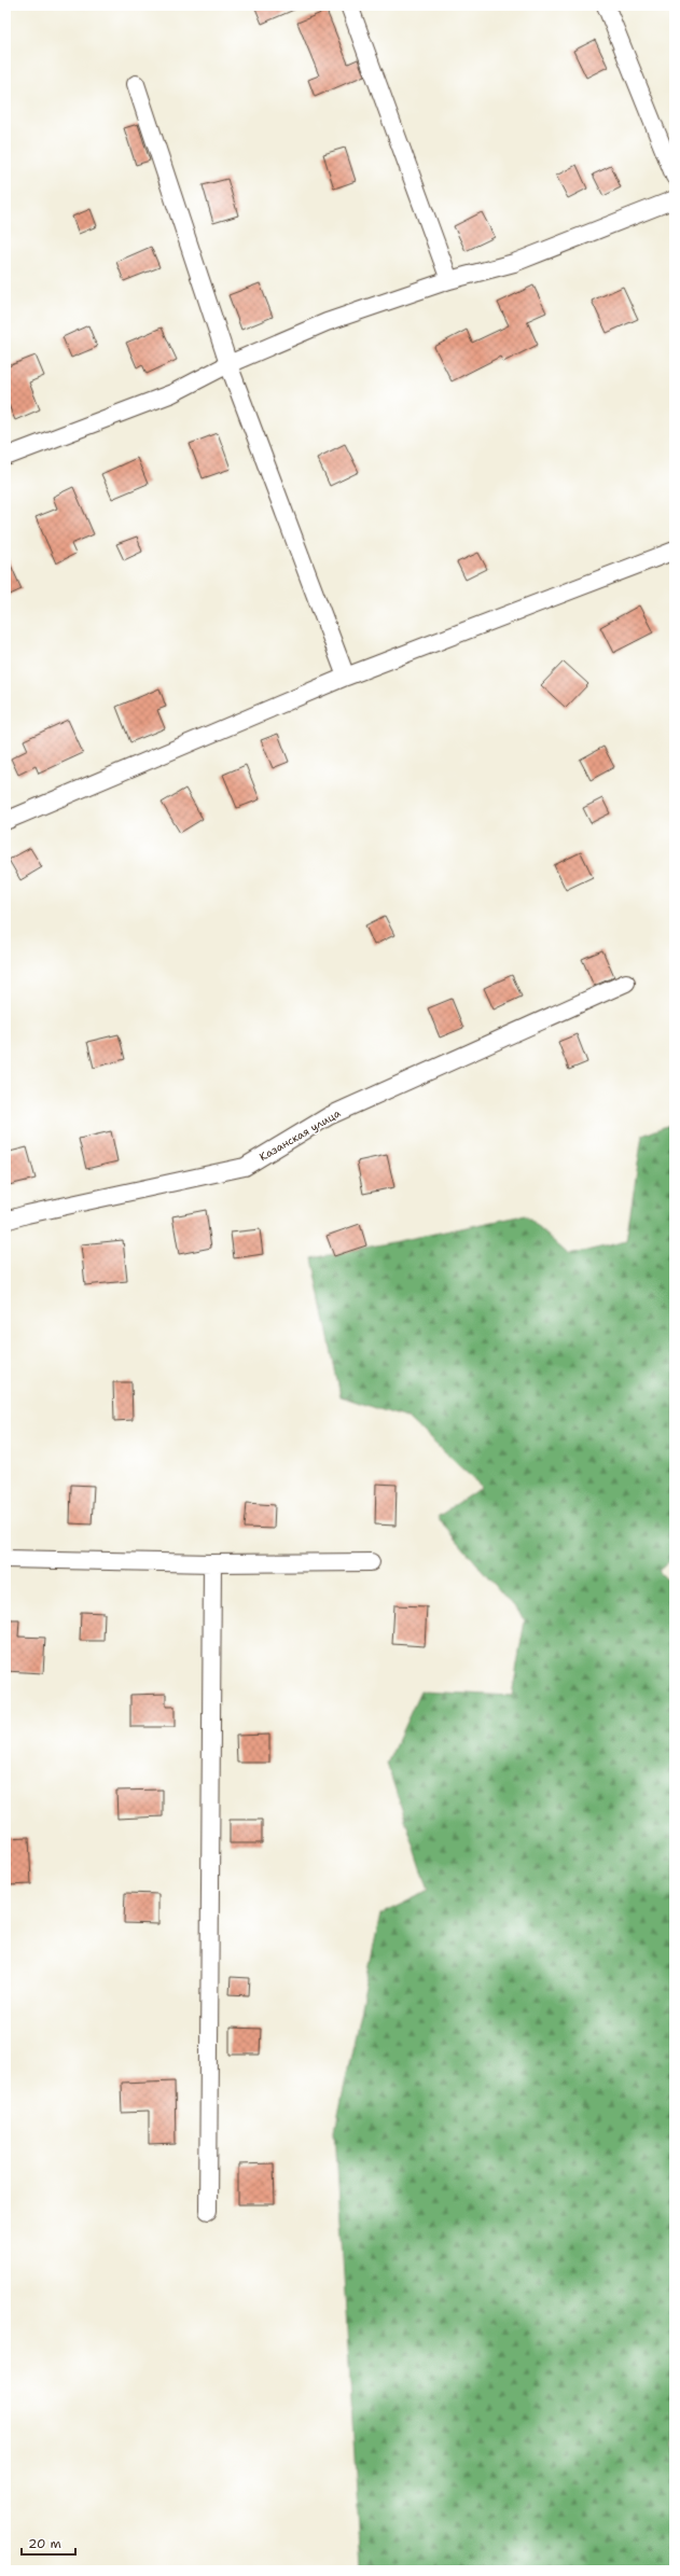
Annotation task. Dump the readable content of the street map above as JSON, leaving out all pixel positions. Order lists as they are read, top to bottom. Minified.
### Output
{"streets":{"street":["Казанская улица"]},"scale_bar":"20 m"}
